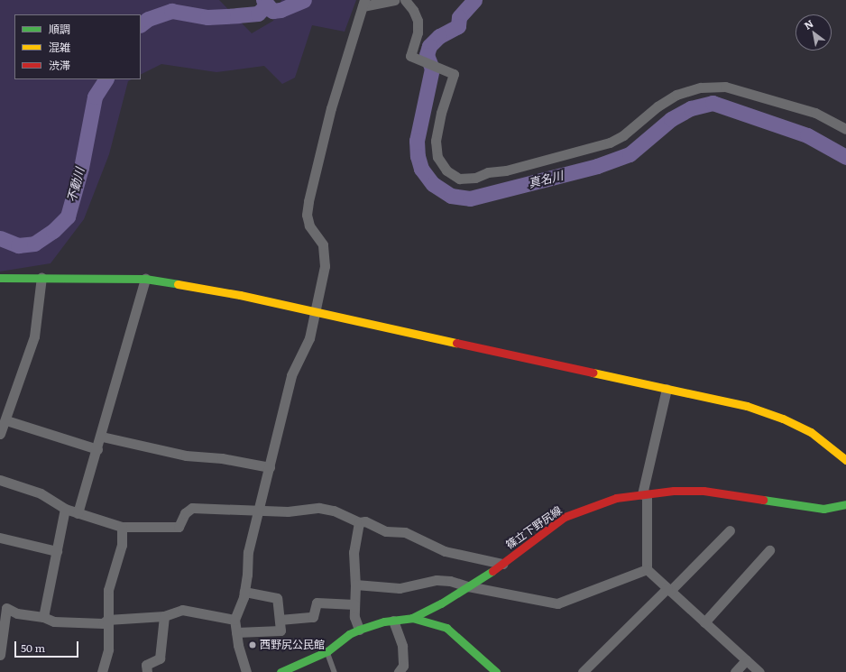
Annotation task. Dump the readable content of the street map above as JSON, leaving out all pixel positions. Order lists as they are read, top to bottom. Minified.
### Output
{"streets":{"street":["篠立下野尻線"]},"water":["真名川","不動川"],"places":["西野尻公民館"],"legend":["順調","混雑","渋滞"],"scale_bar":"50 m","north":"top left"}
